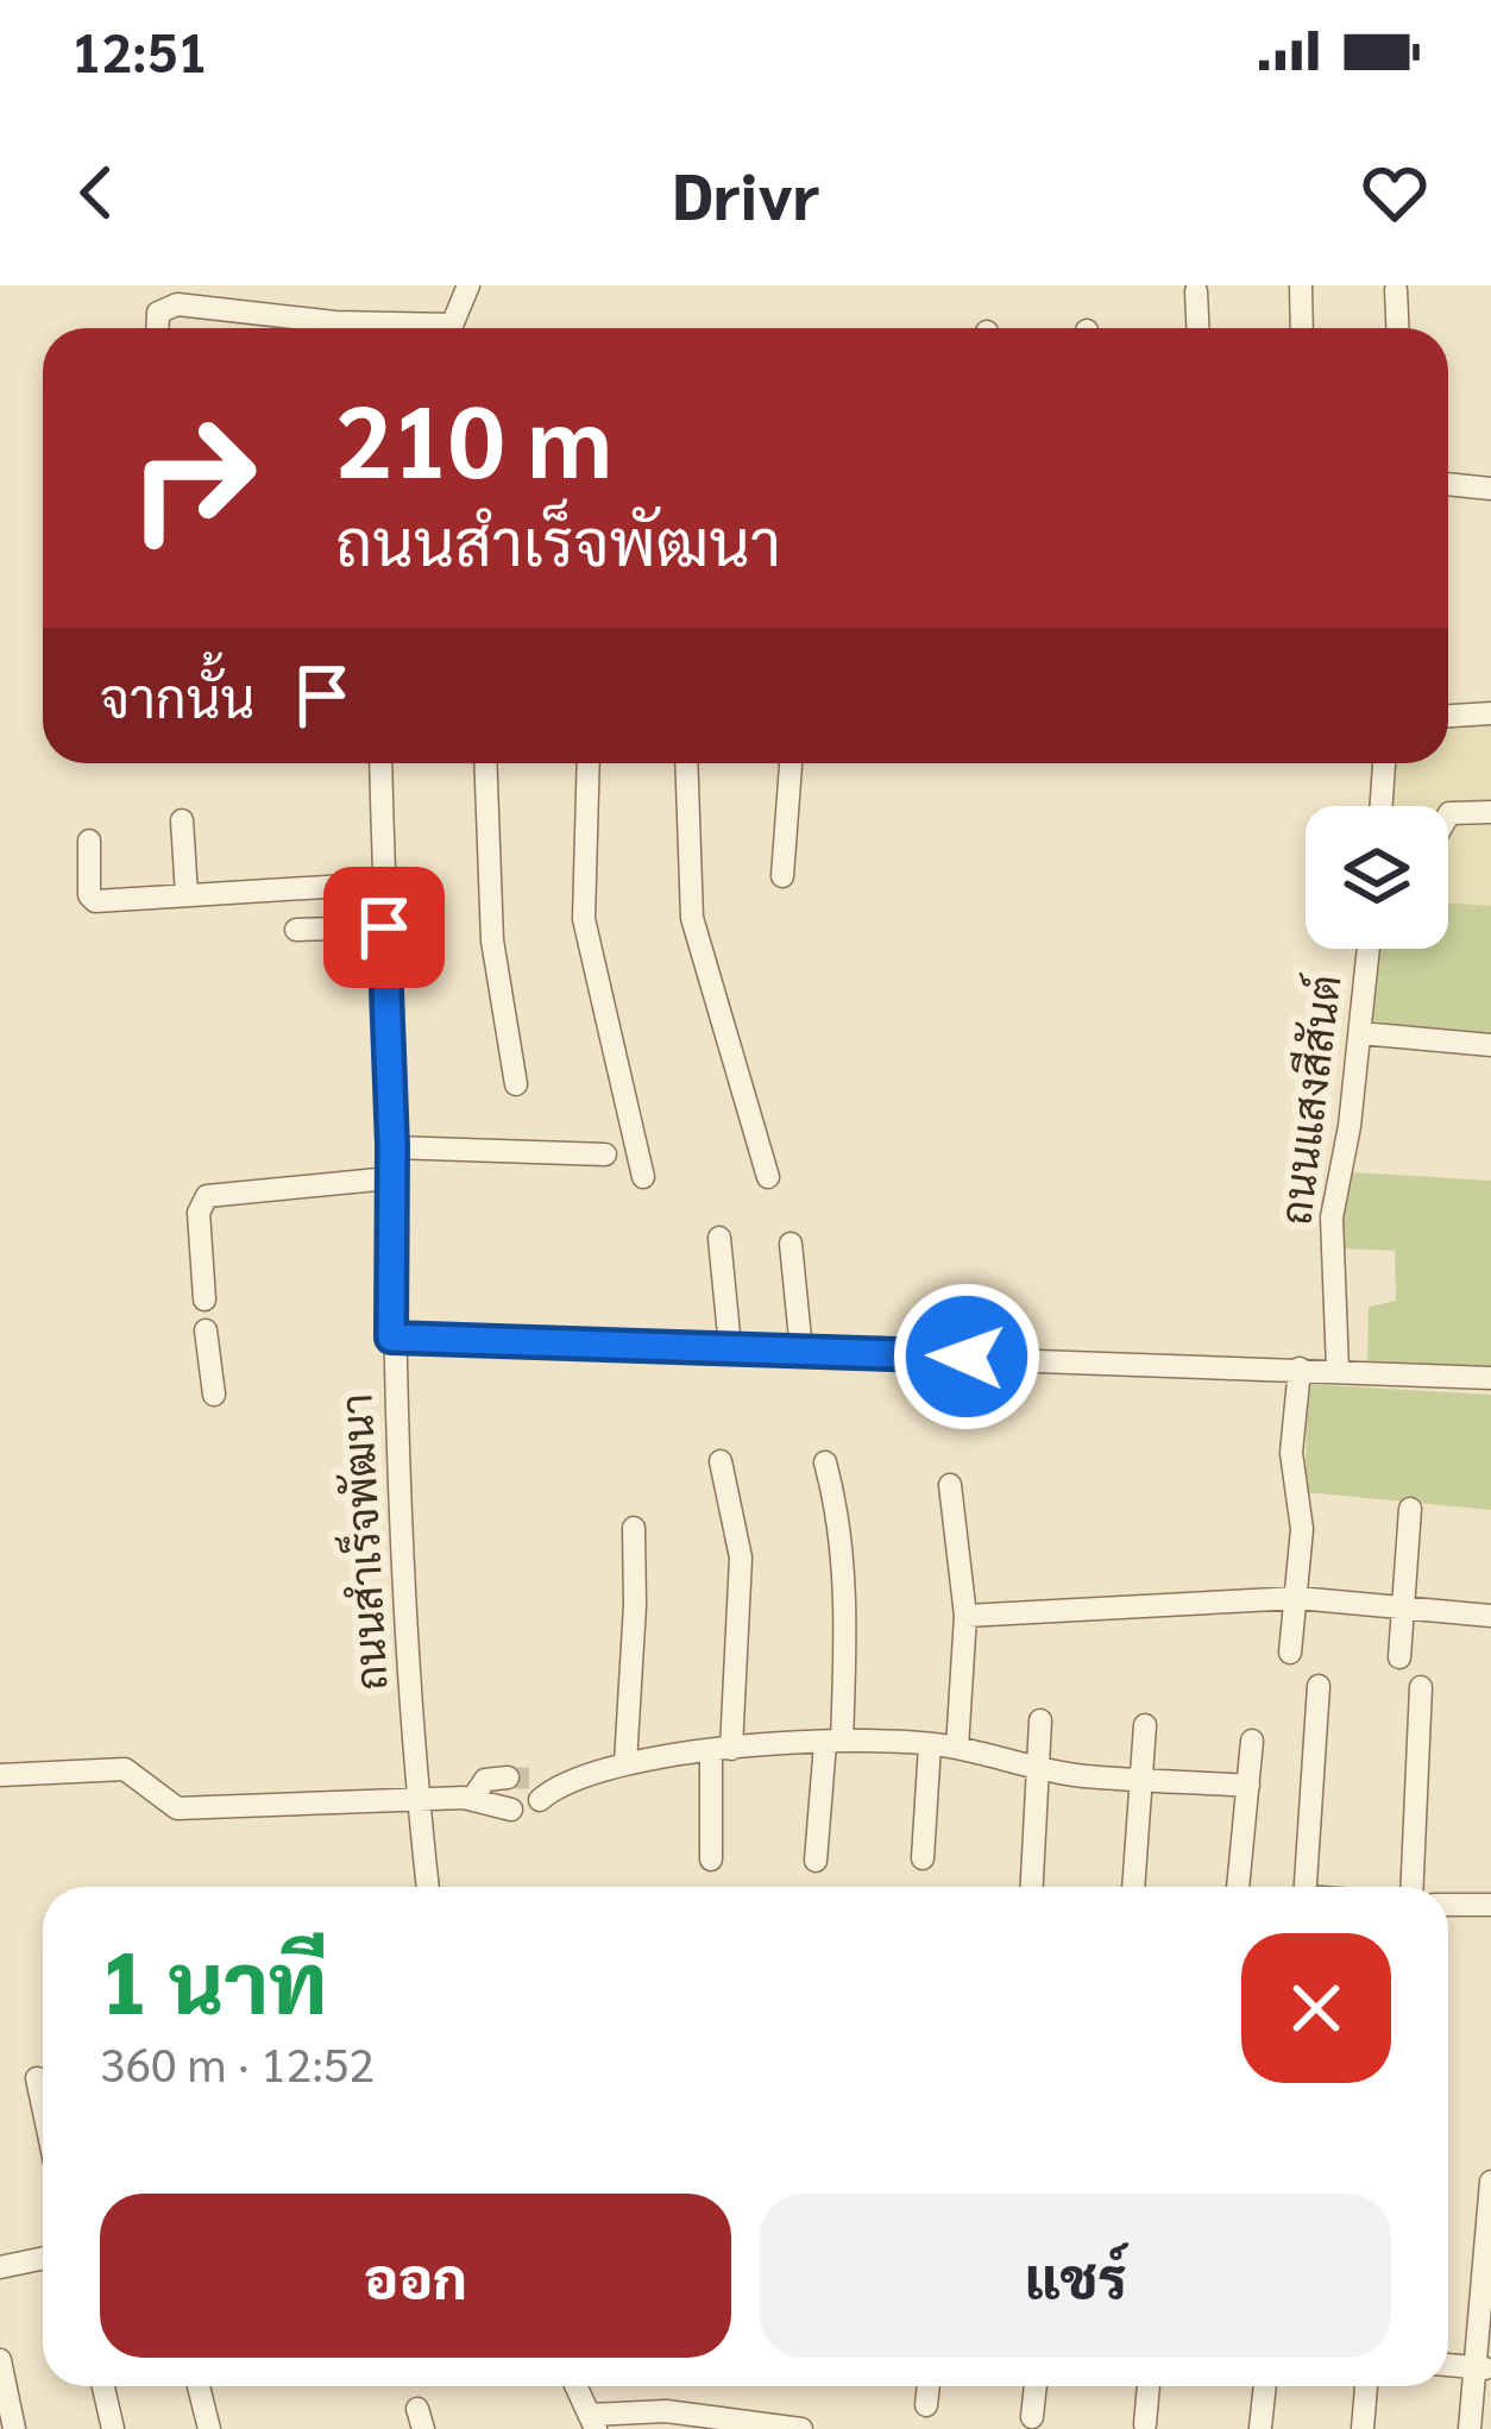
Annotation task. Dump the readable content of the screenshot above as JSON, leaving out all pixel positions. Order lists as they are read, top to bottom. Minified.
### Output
{"streets":{"street":["ถนนแสงสีสันต์","ถนนสำเร็จพัฒนา"]},"page":{"status":"12:51","header":"Drivr","turn":["210 m","ถนนสำเร็จพัฒนา"],"then":"จากนั้น","heading":["1 นาที","360 m · 12:52"],"buttons":["ออก","แชร์"]}}
